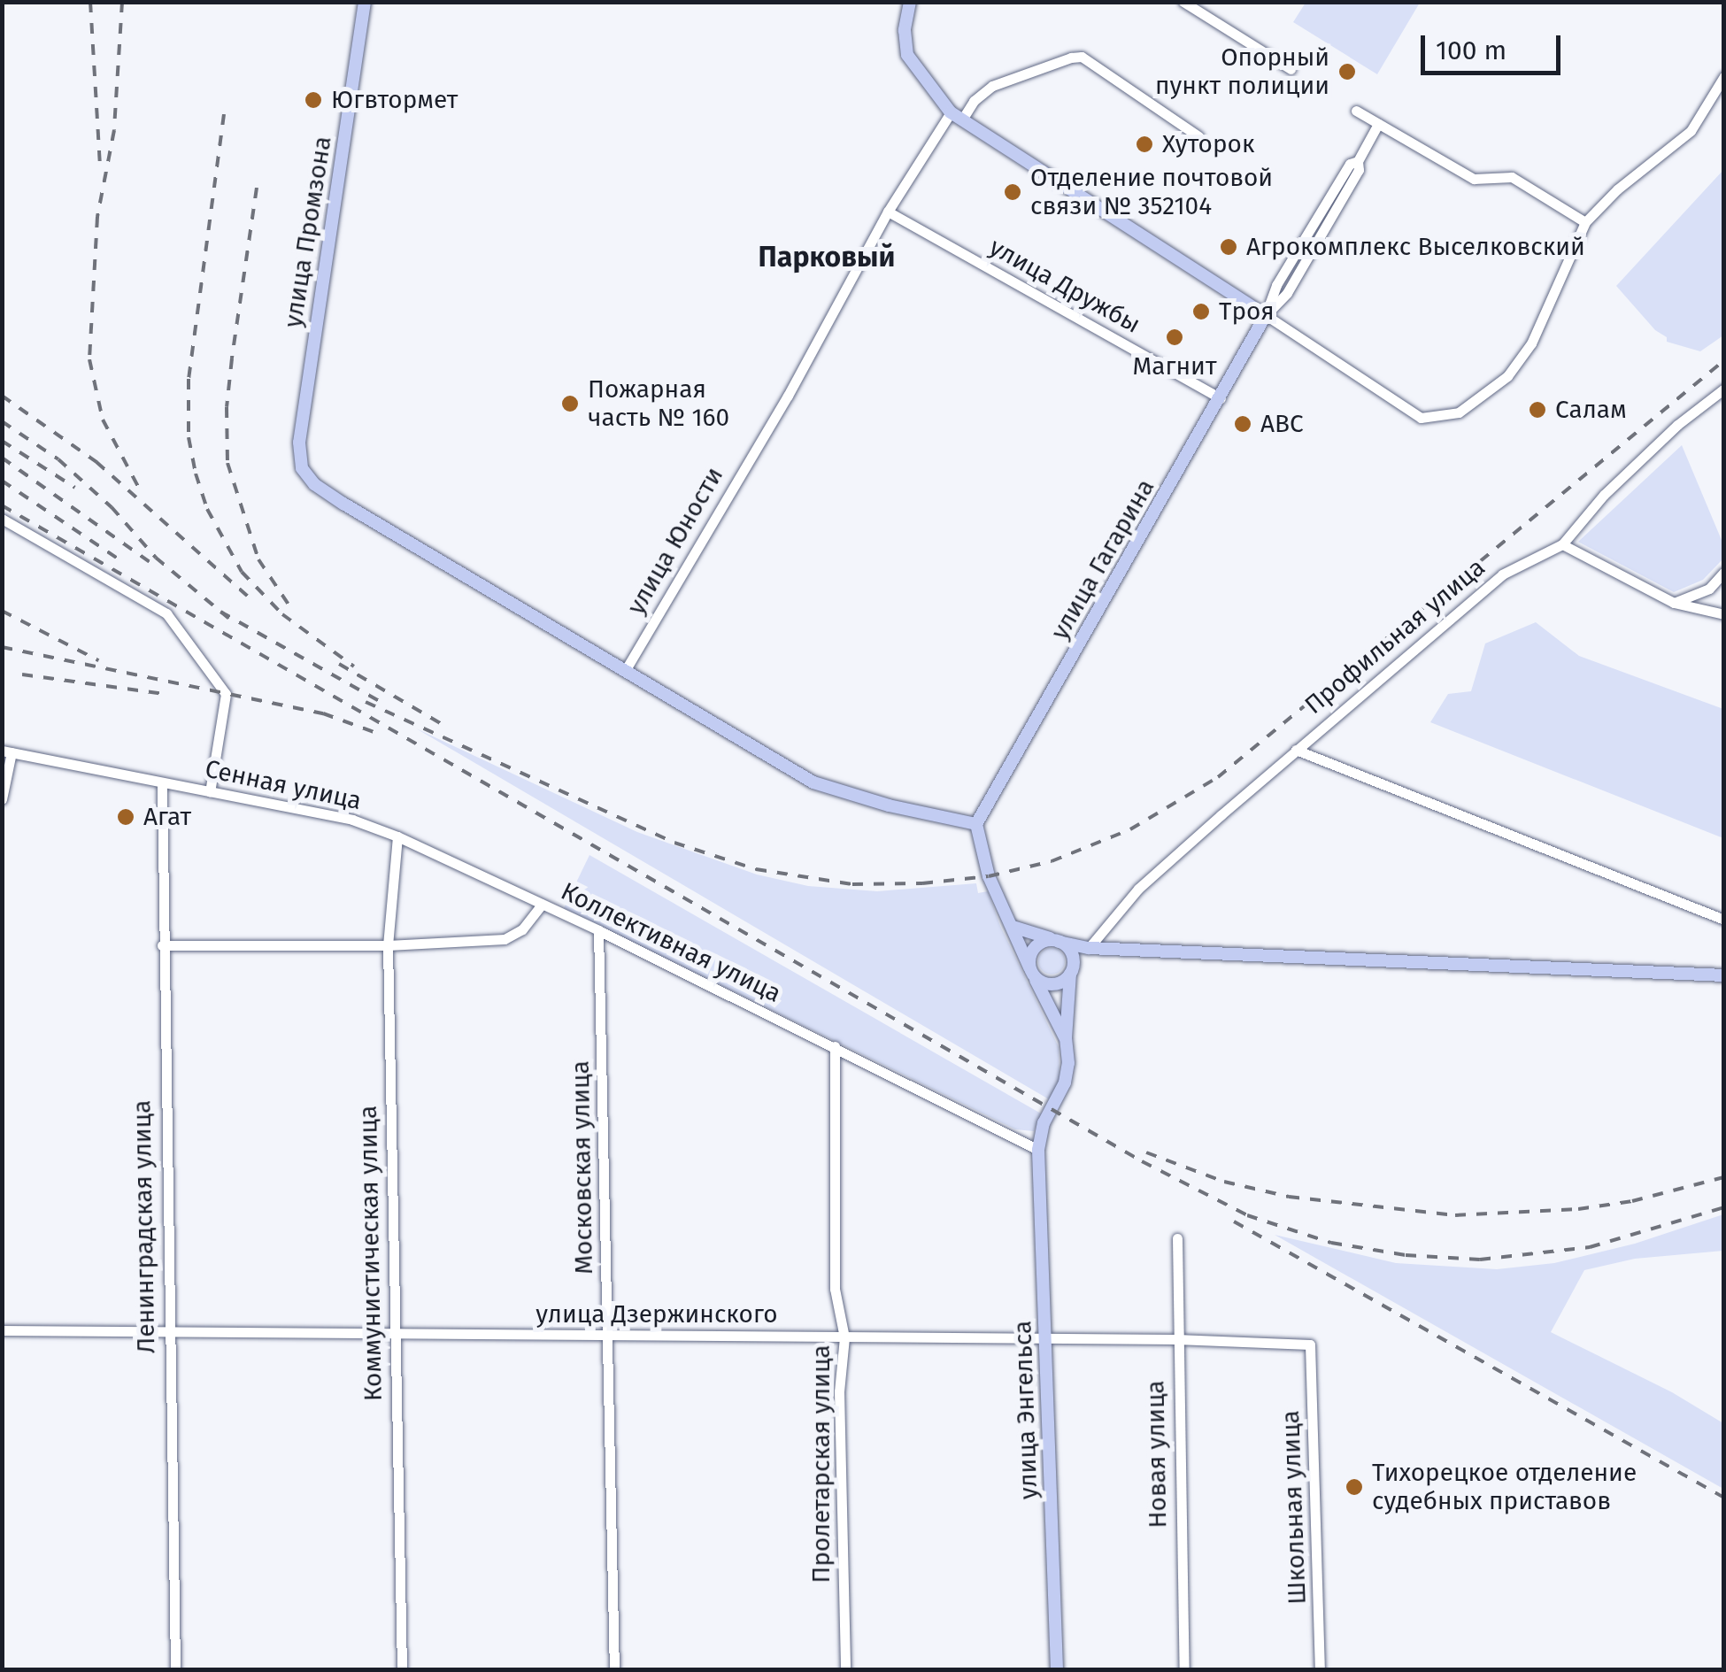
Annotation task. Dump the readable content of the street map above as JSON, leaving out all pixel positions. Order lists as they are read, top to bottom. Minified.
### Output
{"streets":{"main road":["улица Промзона","улица Гагарина","улица Энгельса"],"street":["улица Дружбы","улица Юности","Профильная улица","Сенная улица","Коллективная улица","Московская улица","Ленинградская улица","Коммунистическая улица","улица Дзержинского","Новая улица","Пролетарская улица","Школьная улица"]},"crossings":[["улица Промзона","улица Юности"],["улица Дружбы","улица Юности"],["улица Дружбы","улица Гагарина"],["Сенная улица","Коллективная улица"],["Сенная улица","Ленинградская улица"],["Сенная улица","Коммунистическая улица"],["Коллективная улица","Московская улица"],["Коллективная улица","Ленинградская улица"],["Коллективная улица","Коммунистическая улица"],["Коллективная улица","улица Энгельса"],["Коллективная улица","Пролетарская улица"],["Московская улица","улица Дзержинского"],["Ленинградская улица","улица Дзержинского"],["Коммунистическая улица","улица Дзержинского"],["улица Дзержинского","улица Энгельса"],["улица Дзержинского","Новая улица"],["улица Дзержинского","Пролетарская улица"],["улица Дзержинского","Школьная улица"]],"districts":["Парковый"],"places":["Опорный пункт полиции","Югвтормет","Хуторок","Отделение почтовой связи № 352104","Агрокомплекс Выселковский","Троя","Магнит","Пожарная часть № 160","Салам","ABC","Агат","Тихорецкое отделение судебных приставов"],"scale_bar":"100 m"}
